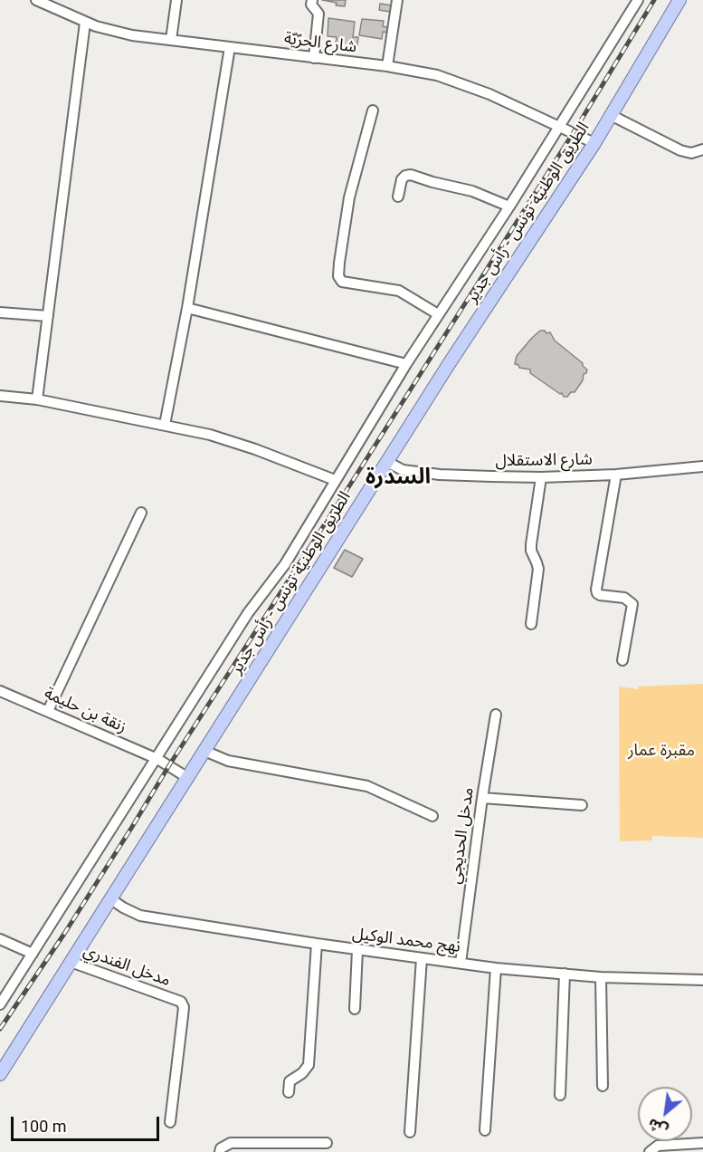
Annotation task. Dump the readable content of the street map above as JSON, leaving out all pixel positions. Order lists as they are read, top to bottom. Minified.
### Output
{"streets":{"main road":["الطريق الوطنية تونس - رأس جدير"],"street":["شارع الحرّيّة","شارع الاستقلال","زنقة بن حليمة","مدخل الحديجي","نهج محمد الوكيل","مدخل الفندري"]},"crossings":[["شارع الحرّيّة","الطريق الوطنية تونس - رأس جدير"],["الطريق الوطنية تونس - رأس جدير","شارع الاستقلال"],["الطريق الوطنية تونس - رأس جدير","زنقة بن حليمة"],["الطريق الوطنية تونس - رأس جدير","نهج محمد الوكيل"],["الطريق الوطنية تونس - رأس جدير","مدخل الفندري"],["مدخل الحديجي","نهج محمد الوكيل"]],"districts":["السدرة"],"parks":["مقبرة عمار"],"scale_bar":"100 m","north":"bottom left"}
